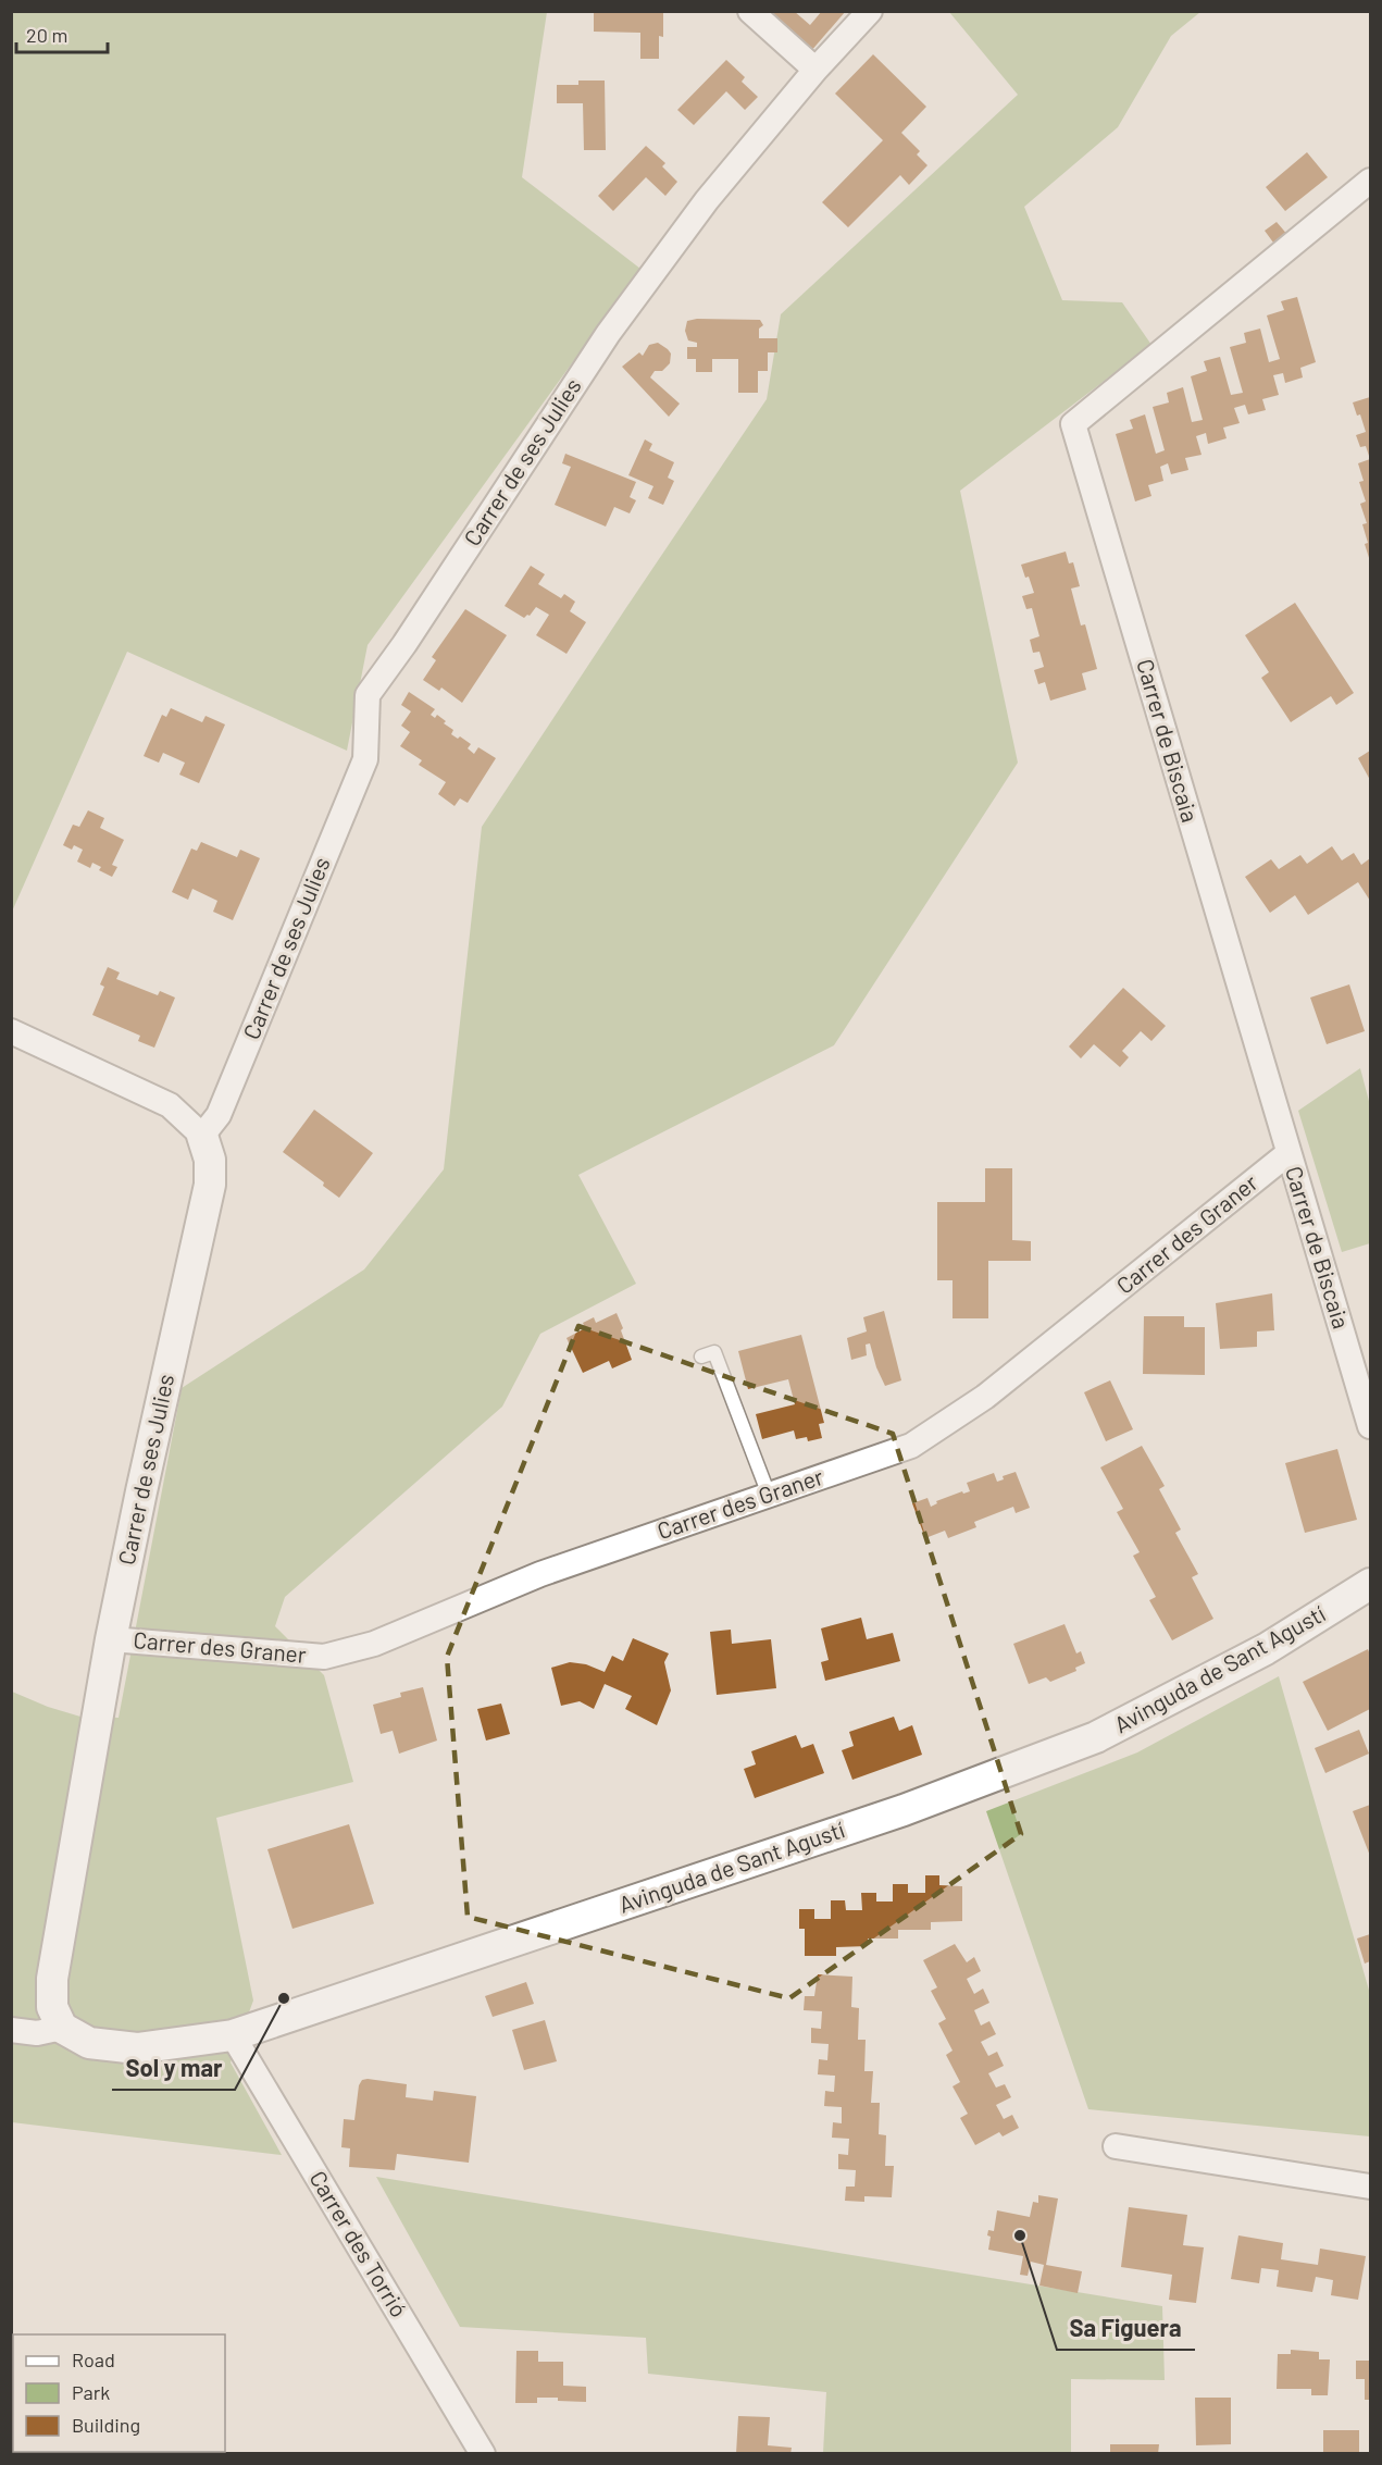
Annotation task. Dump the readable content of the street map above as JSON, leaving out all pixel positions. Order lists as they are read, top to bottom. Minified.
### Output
{"streets":{"street":["Carrer de ses Julies","Carrer de Biscaia","Carrer des Graner","Avinguda de Sant Agustí","Carrer des Torrió"]},"crossings":[["Carrer de ses Julies","Carrer des Graner"],["Carrer de ses Julies","Avinguda de Sant Agustí"],["Carrer de Biscaia","Carrer des Graner"],["Avinguda de Sant Agustí","Carrer des Torrió"]],"places":["Sol y mar","Sa Figuera"],"legend":["Road","Park","Building"],"scale_bar":"20 m"}
